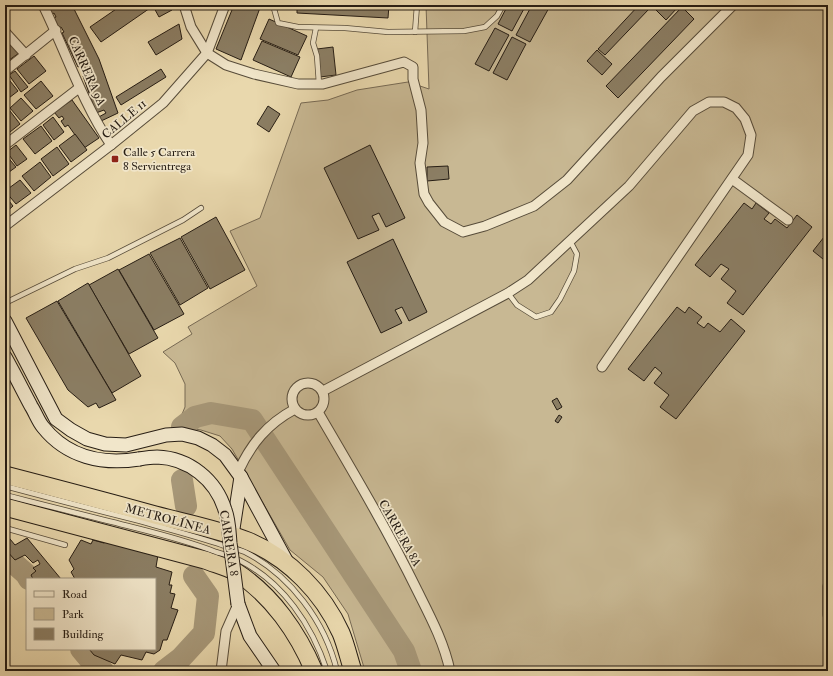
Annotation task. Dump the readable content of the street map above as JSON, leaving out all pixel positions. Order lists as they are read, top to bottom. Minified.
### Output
{"streets":{"main road":["CARRERA 8"],"street":["CARRERA 9A","CALLE 11","CARRERA 8A"],"lane":["METROLÍNEA"]},"crossings":[["CARRERA 9A","CALLE 11"]],"places":{"transit":["Calle 5 Carrera 8 Servientrega"]},"legend":["Road","Park","Building"]}
